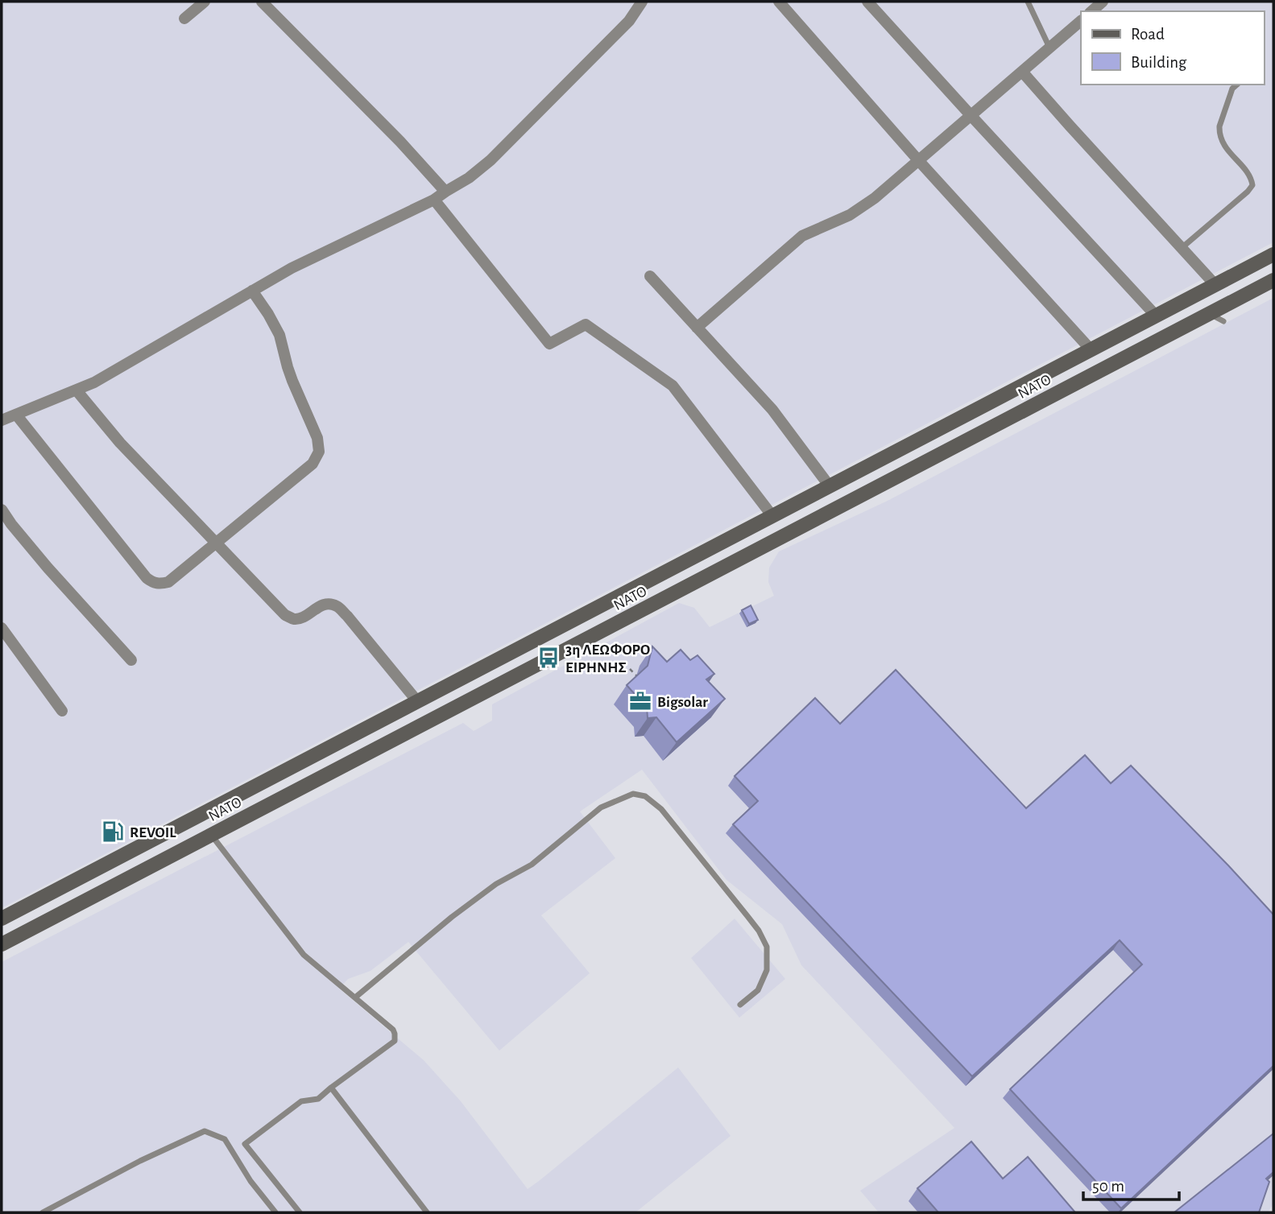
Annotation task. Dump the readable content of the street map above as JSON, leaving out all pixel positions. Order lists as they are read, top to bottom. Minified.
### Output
{"streets":{"main road":["ΝΑΤΟ"]},"places":{"bus stop":["3η ΛΕΩΦΟΡΟ ΕΙΡΗΝΗΣ"],"office":["Bigsolar"],"fuel station":["REVOIL"]},"legend":["Road","Building"],"scale_bar":"50 m"}
